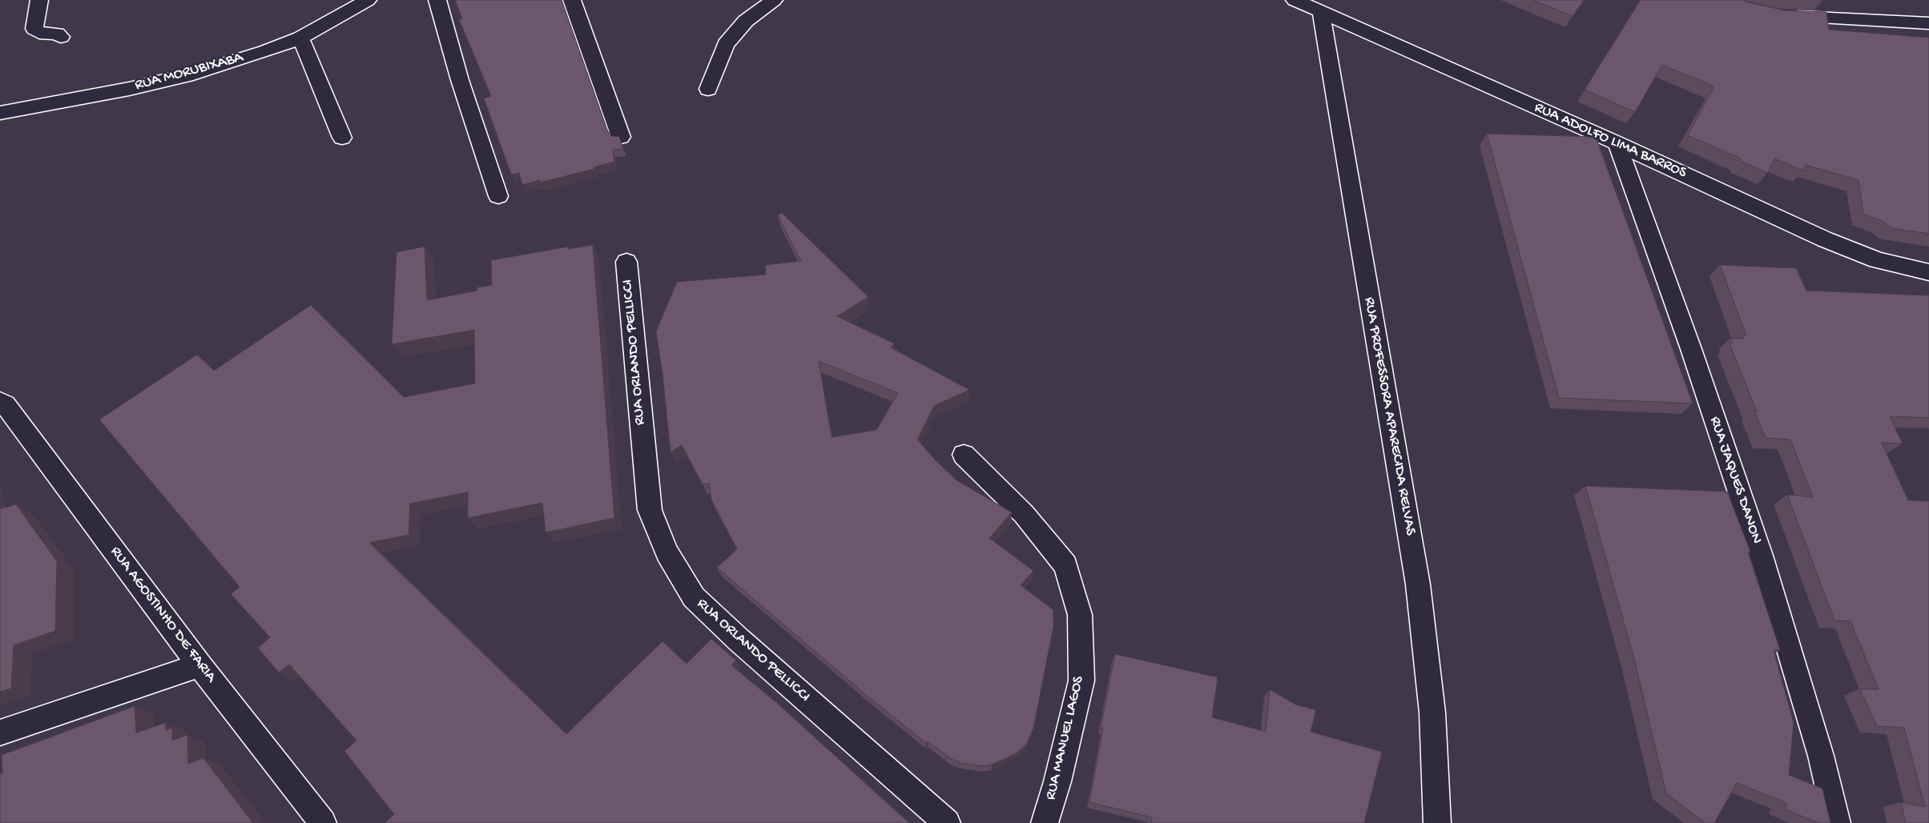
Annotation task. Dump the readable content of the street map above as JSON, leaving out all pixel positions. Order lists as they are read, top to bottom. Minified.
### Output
{"streets":{"street":["RUA MORUBIXABA","RUA ADOLFO LIMA BARROS","RUA ORLANDO PELLICCI","RUA PROFESSORA APARECIDA RELVAS","RUA JAQUES DANON","RUA AGOSTINHO DE FARIA","RUA MANUEL LAGOS"]},"crossings":[["RUA ADOLFO LIMA BARROS","RUA PROFESSORA APARECIDA RELVAS"],["RUA ADOLFO LIMA BARROS","RUA JAQUES DANON"]]}
